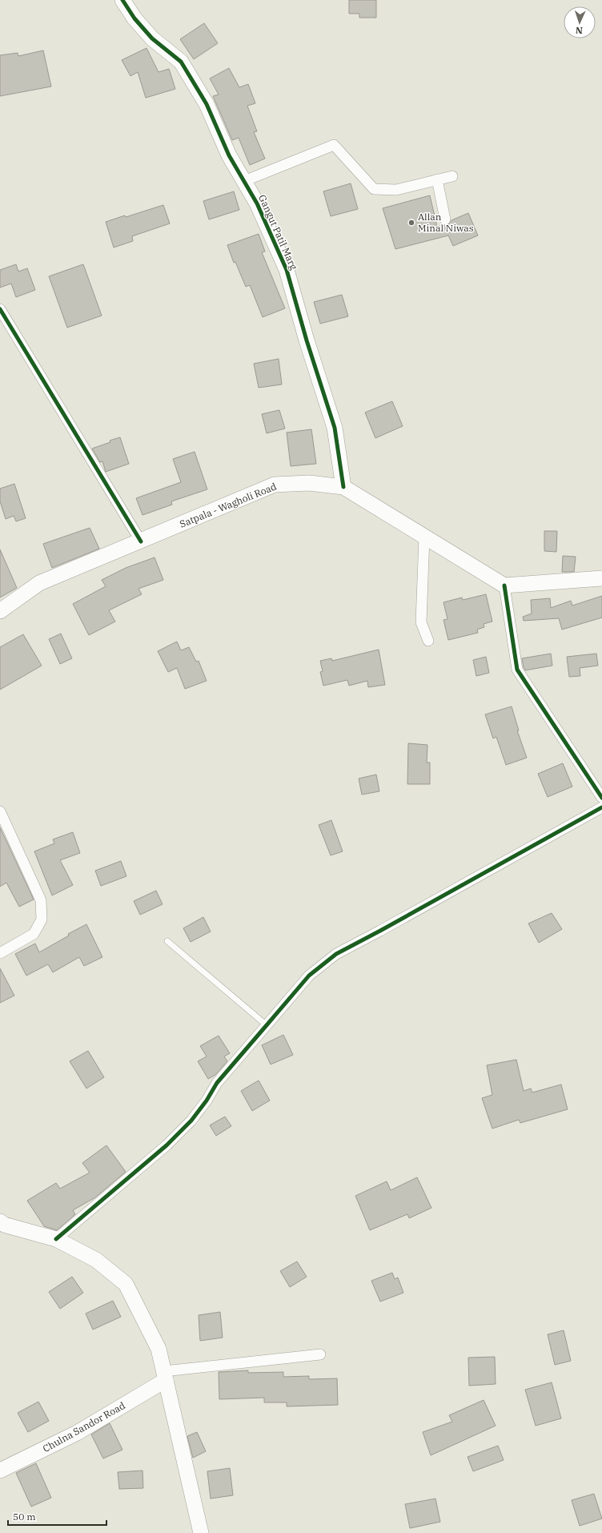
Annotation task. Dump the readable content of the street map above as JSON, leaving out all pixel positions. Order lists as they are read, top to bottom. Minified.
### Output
{"streets":{"main road":["Gangut Patil Marg","Satpala - Wagholi Road","Chulna Sandor Road"]},"crossings":[["Gangut Patil Marg","Satpala - Wagholi Road"]],"places":["Allan Minal Niwas"],"scale_bar":"50 m","north":"bottom"}
